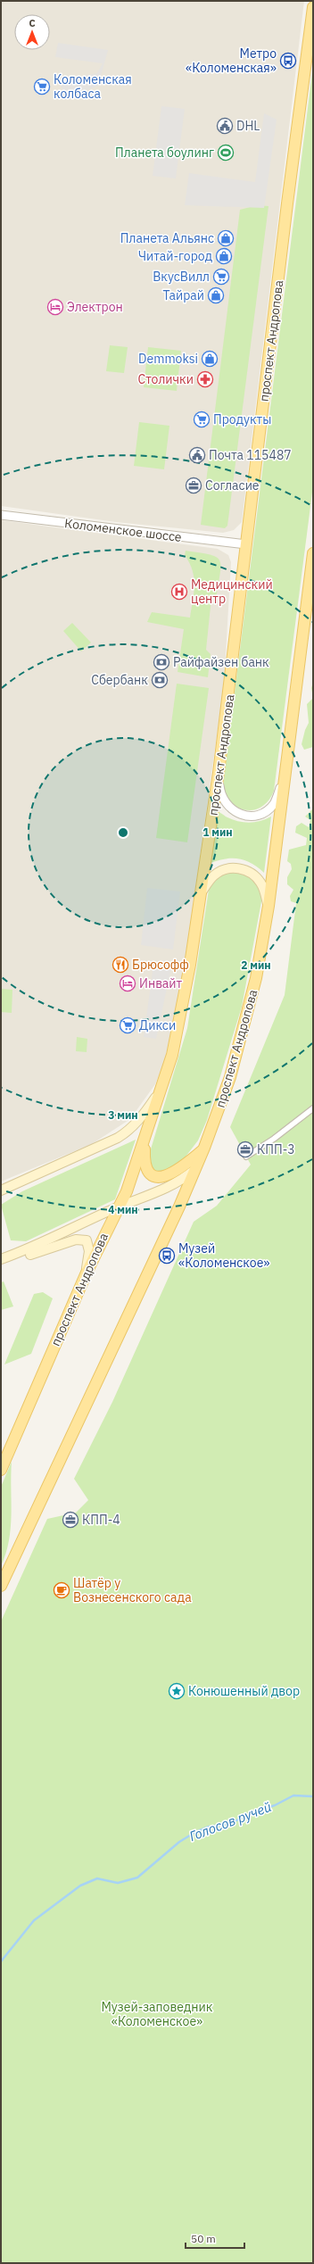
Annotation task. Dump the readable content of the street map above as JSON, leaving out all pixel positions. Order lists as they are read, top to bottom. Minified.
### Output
{"streets":{"main road":["проспект Андропова"],"street":["Коломенское шоссе"]},"crossings":[["проспект Андропова","Коломенское шоссе"]],"water":["Голосов ручей"],"parks":["Музей-заповедник «Коломенское»"],"places":{"bus stop":["Метро «Коломенская»","Музей «Коломенское»"],"supermarket":["Коломенская колбаса","ВкусВилл","Продукты","Дикси"],"public building":["DHL","Почта 115487"],"sports":["Планета боулинг"],"shop":["Планета Альянс","Читай-город","Тайрай","Demmoksi"],"hotel":["Электрон","Инвайт"],"pharmacy":["Столички"],"office":["Согласие","КПП-3","КПП-4"],"hospital":["Медицинский центр"],"bank":["Райфайзен банк","Сбербанк"],"restaurant":["Брюсофф"],"cafe":["Шатёр у Вознесенского сада"],"place":["Конюшенный двор"]},"scale_bar":"50 m","north":"top","rings":["1 мин","2 мин","3 мин","4 мин"]}
